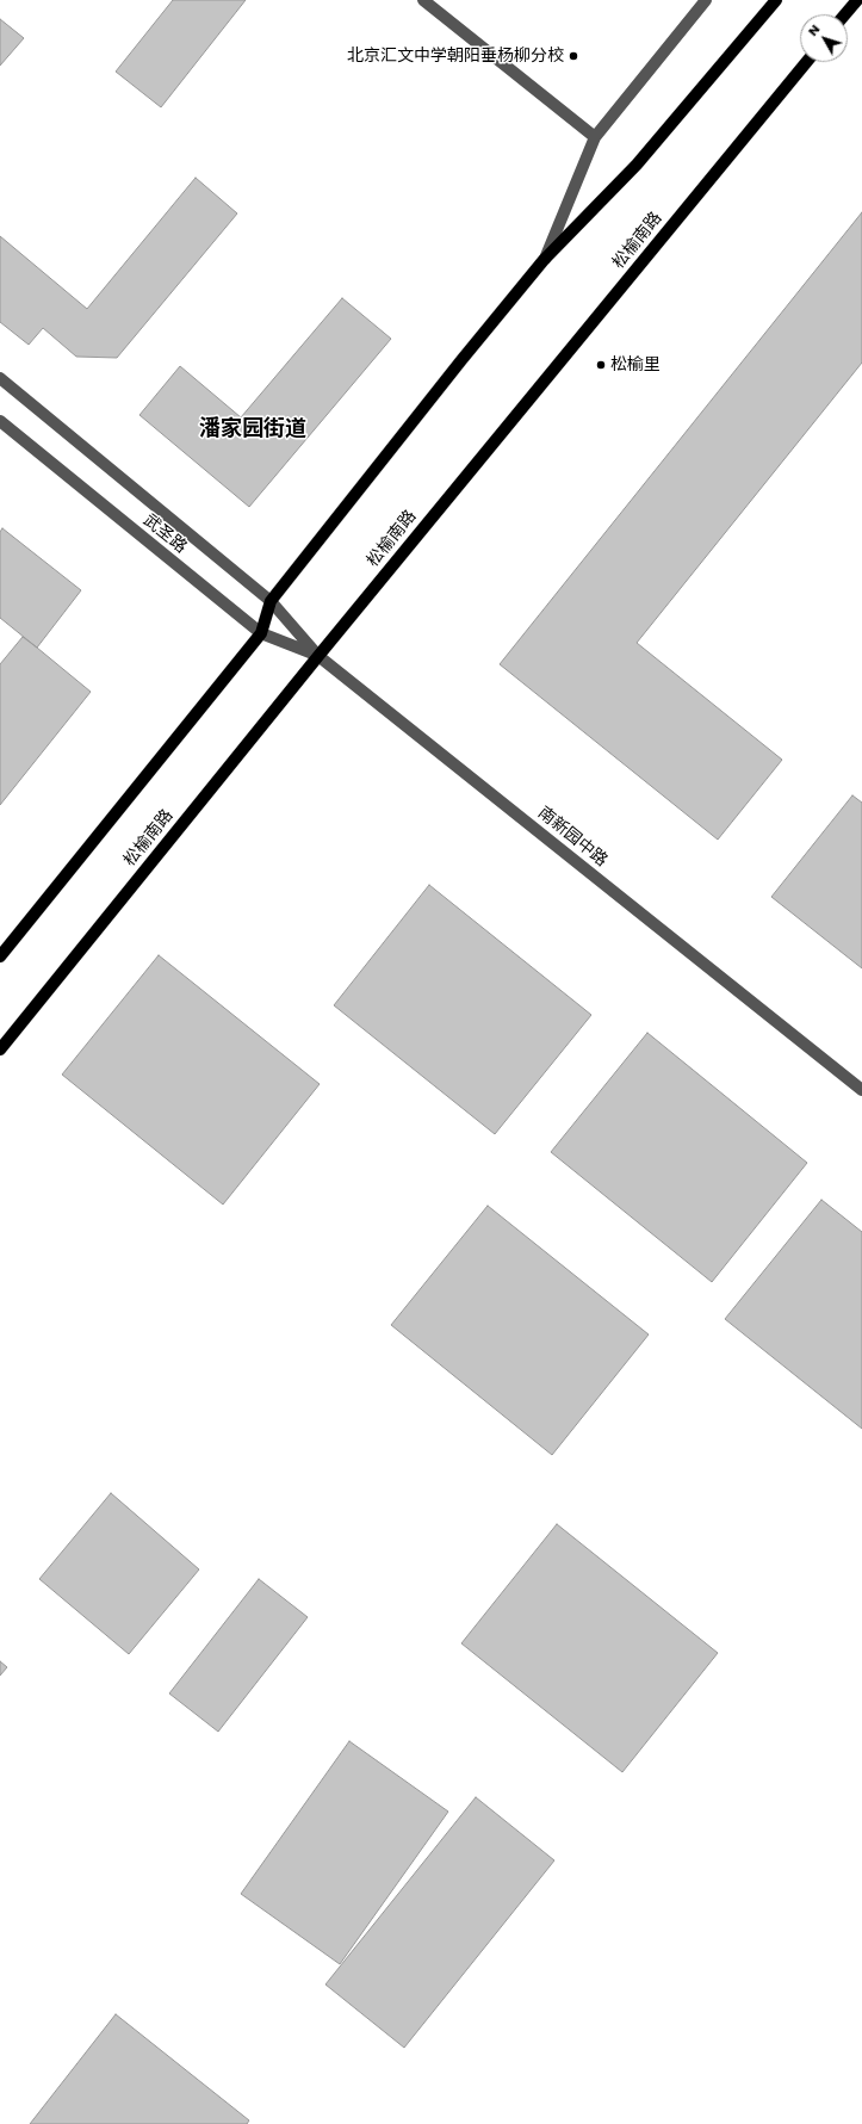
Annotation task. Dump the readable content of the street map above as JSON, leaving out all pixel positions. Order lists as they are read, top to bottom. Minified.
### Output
{"streets":{"main road":["松榆南路"],"street":["武圣路","南新园中路"]},"crossings":[["松榆南路","武圣路"],["松榆南路","南新园中路"],["武圣路","南新园中路"]],"districts":["潘家园街道"],"places":["北京汇文中学朝阳垂杨柳分校","松榆里"],"north":"top left"}
